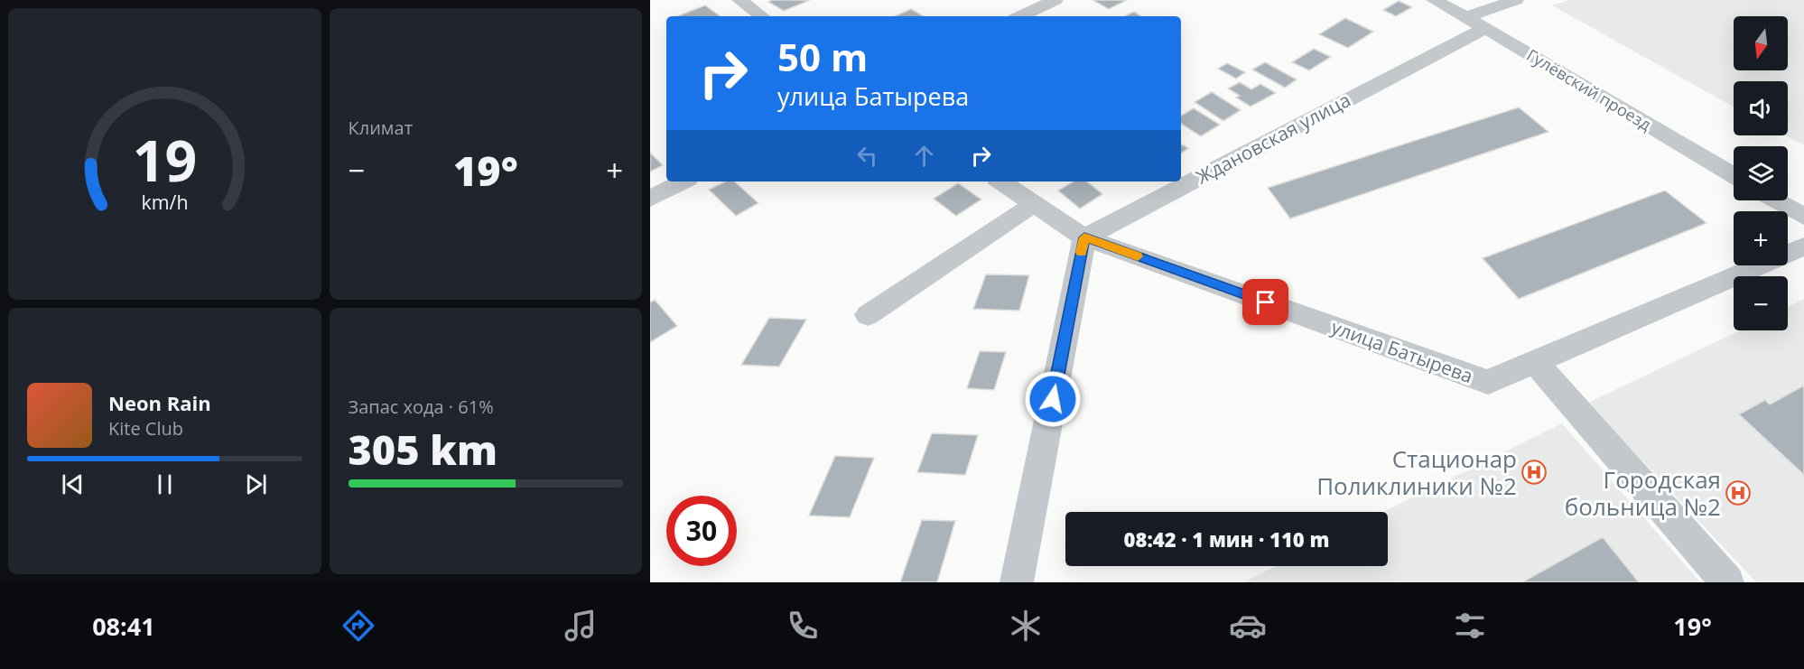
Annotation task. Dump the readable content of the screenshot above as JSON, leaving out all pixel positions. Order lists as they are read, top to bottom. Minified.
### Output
{"streets":{"street":["Гулёвский проезд","Ждановская улица","улица Батырева"]},"crossings":[["Гулёвский проезд","Ждановская улица"],["Ждановская улица","улица Батырева"]],"places":{"hospital":["Стационар Поликлиники №2","Городская больница №2"]},"north":"bottom","page":{"tile":["Климат",["Запас хода · 61%","305 km"]],"map_buttons":["+","−"],"turn":["50 m","улица Батырева"],"heat":["−","19°","+"],"song":["Neon Rain","Kite Club"],"limit":"30","trip":"08:42 · 1 мин · 110 m","tabs":["08:41","19°"],"gauge":["19","km/h"]}}
